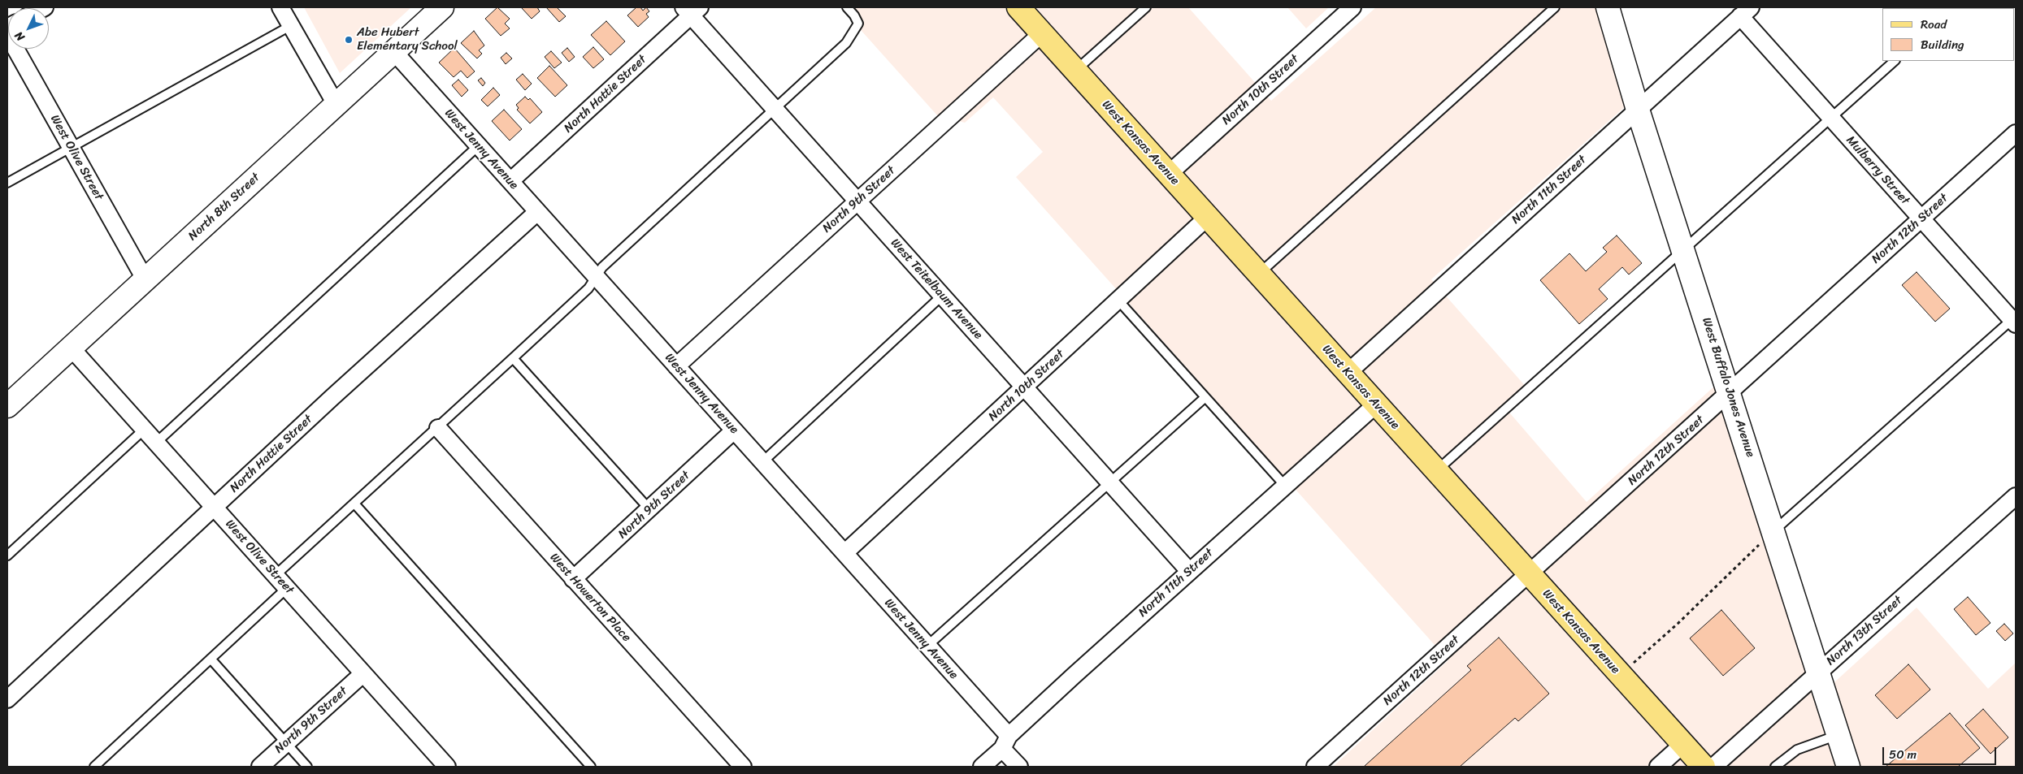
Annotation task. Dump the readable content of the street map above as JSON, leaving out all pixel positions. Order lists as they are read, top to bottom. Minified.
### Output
{"streets":{"main road":["West Kansas Avenue","North 8th Street","West Buffalo Jones Avenue"],"street":["North 10th Street","North Hattie Street","West Jenny Avenue","West Olive Street","Mulberry Street","North 11th Street","North 9th Street","North 12th Street","West Teitelbaum Avenue","West Howerton Place","North 13th Street"]},"crossings":[["North 10th Street","West Kansas Avenue"],["North 10th Street","West Jenny Avenue"],["North 10th Street","West Teitelbaum Avenue"],["North Hattie Street","West Jenny Avenue"],["North Hattie Street","West Olive Street"],["North Hattie Street","West Teitelbaum Avenue"],["West Kansas Avenue","North 11th Street"],["West Kansas Avenue","North 9th Street"],["West Kansas Avenue","North 12th Street"],["West Jenny Avenue","North 11th Street"],["West Jenny Avenue","North 9th Street"],["West Jenny Avenue","North 8th Street"],["West Olive Street","North 9th Street"],["West Olive Street","North 8th Street"],["Mulberry Street","North 11th Street"],["Mulberry Street","North 12th Street"],["North 11th Street","West Teitelbaum Avenue"],["North 11th Street","West Buffalo Jones Avenue"],["North 9th Street","West Teitelbaum Avenue"],["North 9th Street","West Howerton Place"],["North 12th Street","West Buffalo Jones Avenue"],["West Buffalo Jones Avenue","North 13th Street"]],"places":["Abe Hubert Elementary School"],"legend":["Road","Building"],"scale_bar":"50 m","north":"bottom left"}
